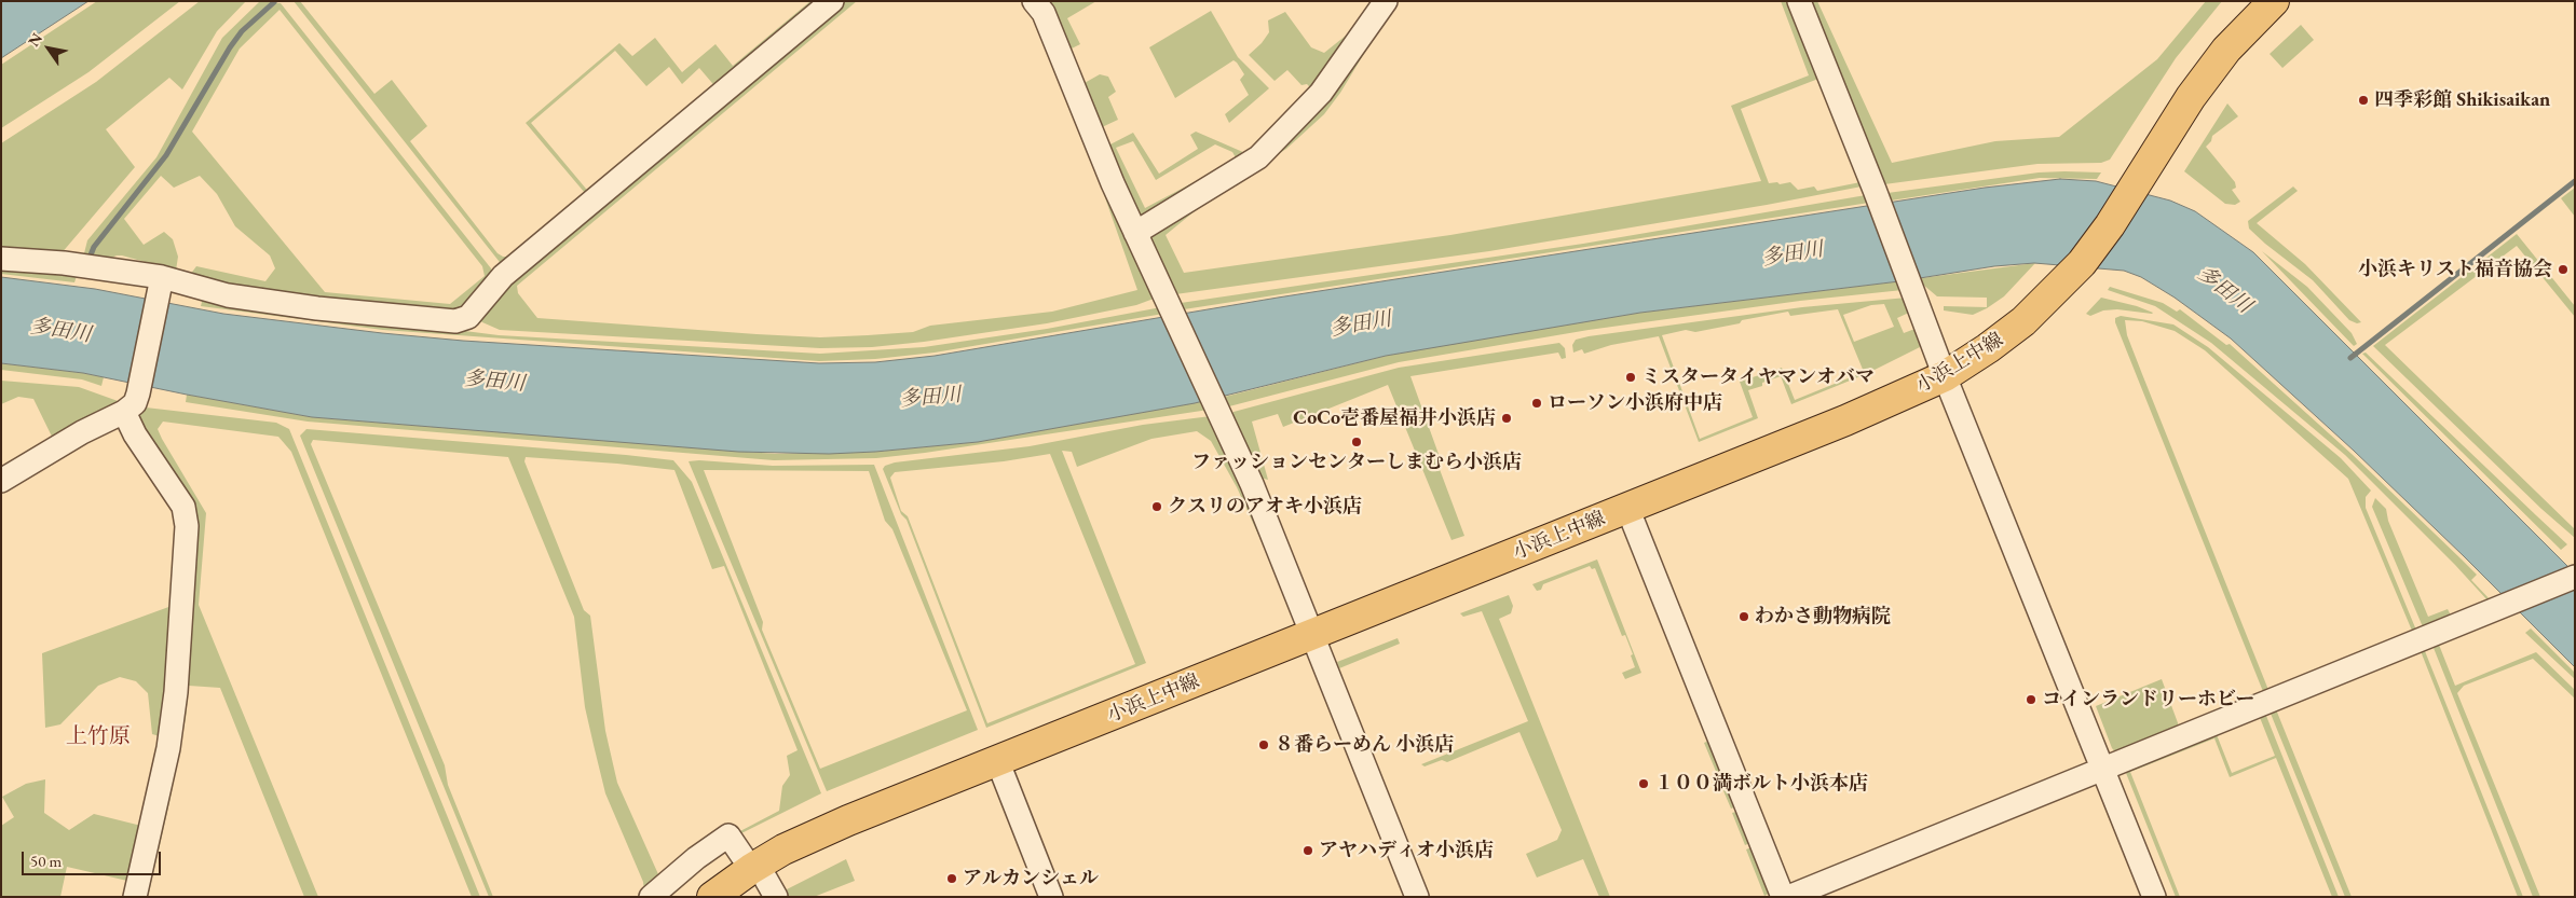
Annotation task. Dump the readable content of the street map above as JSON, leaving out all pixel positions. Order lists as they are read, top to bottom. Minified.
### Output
{"streets":{"main road":["小浜上中線"]},"districts":["上竹原"],"water":["多田川"],"places":["四季彩館 Shikisaikan","小浜キリスト福音協会","ミスタータイヤマンオバマ","ローソン小浜府中店","CoCo壱番屋福井小浜店","ファッションセンターしまむら小浜店","クスリのアオキ小浜店","わかさ動物病院","コインランドリーホビー","８番らーめん 小浜店","１００満ボルト小浜本店","アヤハディオ小浜店","アルカンシェル"],"scale_bar":"50 m","north":"top left"}
